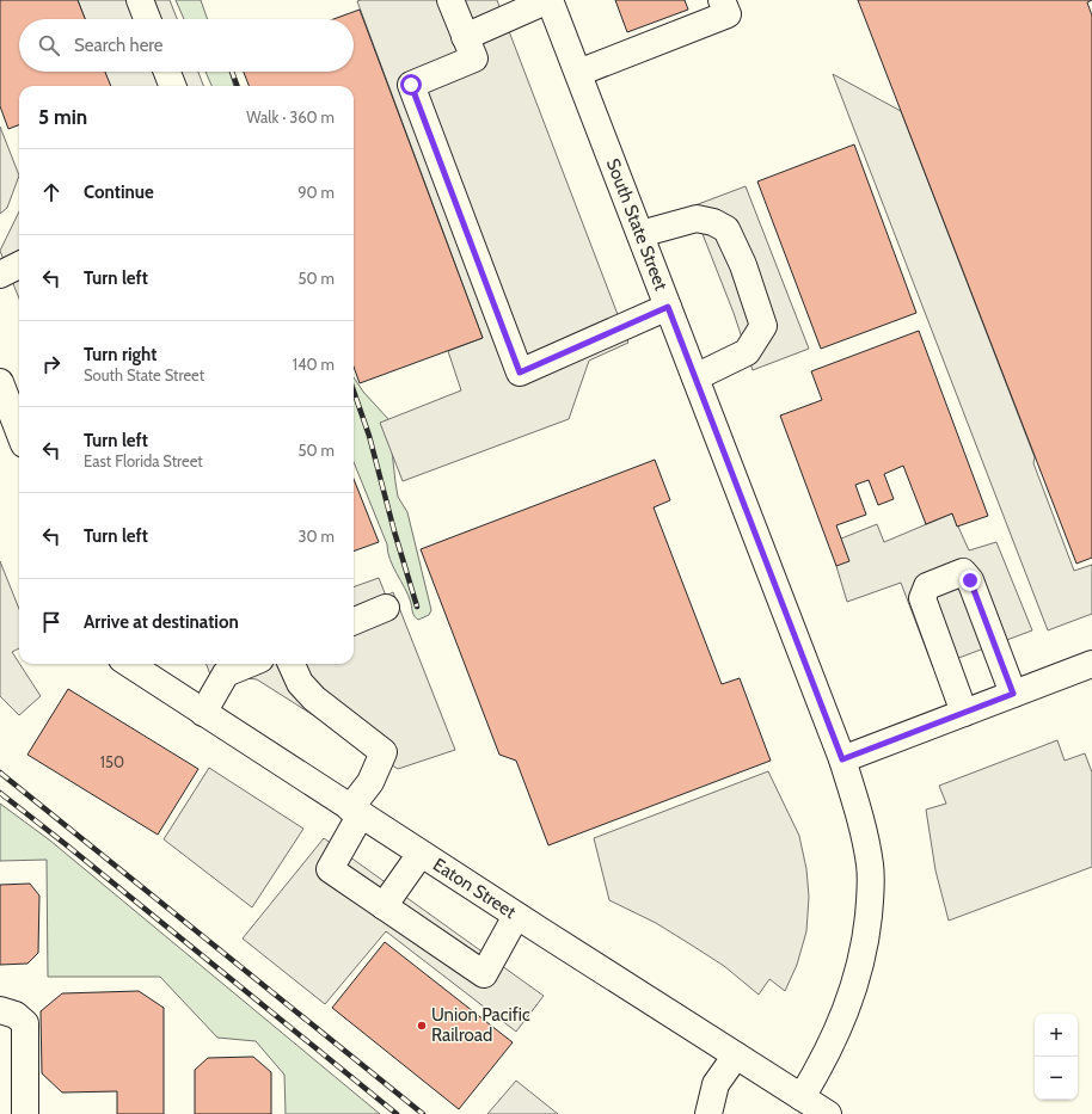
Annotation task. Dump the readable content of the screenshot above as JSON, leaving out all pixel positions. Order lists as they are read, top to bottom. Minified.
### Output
{"streets":{"street":["South State Street","Eaton Street"]},"crossings":[["South State Street","Eaton Street"]],"places":["Union Pacific Railroad"],"house_numbers":["150"],"page":{"search":"Search here","heading":["5 min","Walk · 360 m"],"list":[["Continue","90 m"],["Turn left","50 m"],["Turn right","South State Street","140 m"],["Turn left","East Florida Street","50 m"],["Turn left","30 m"],"Arrive at destination"],"map_buttons":["+","−"]}}
